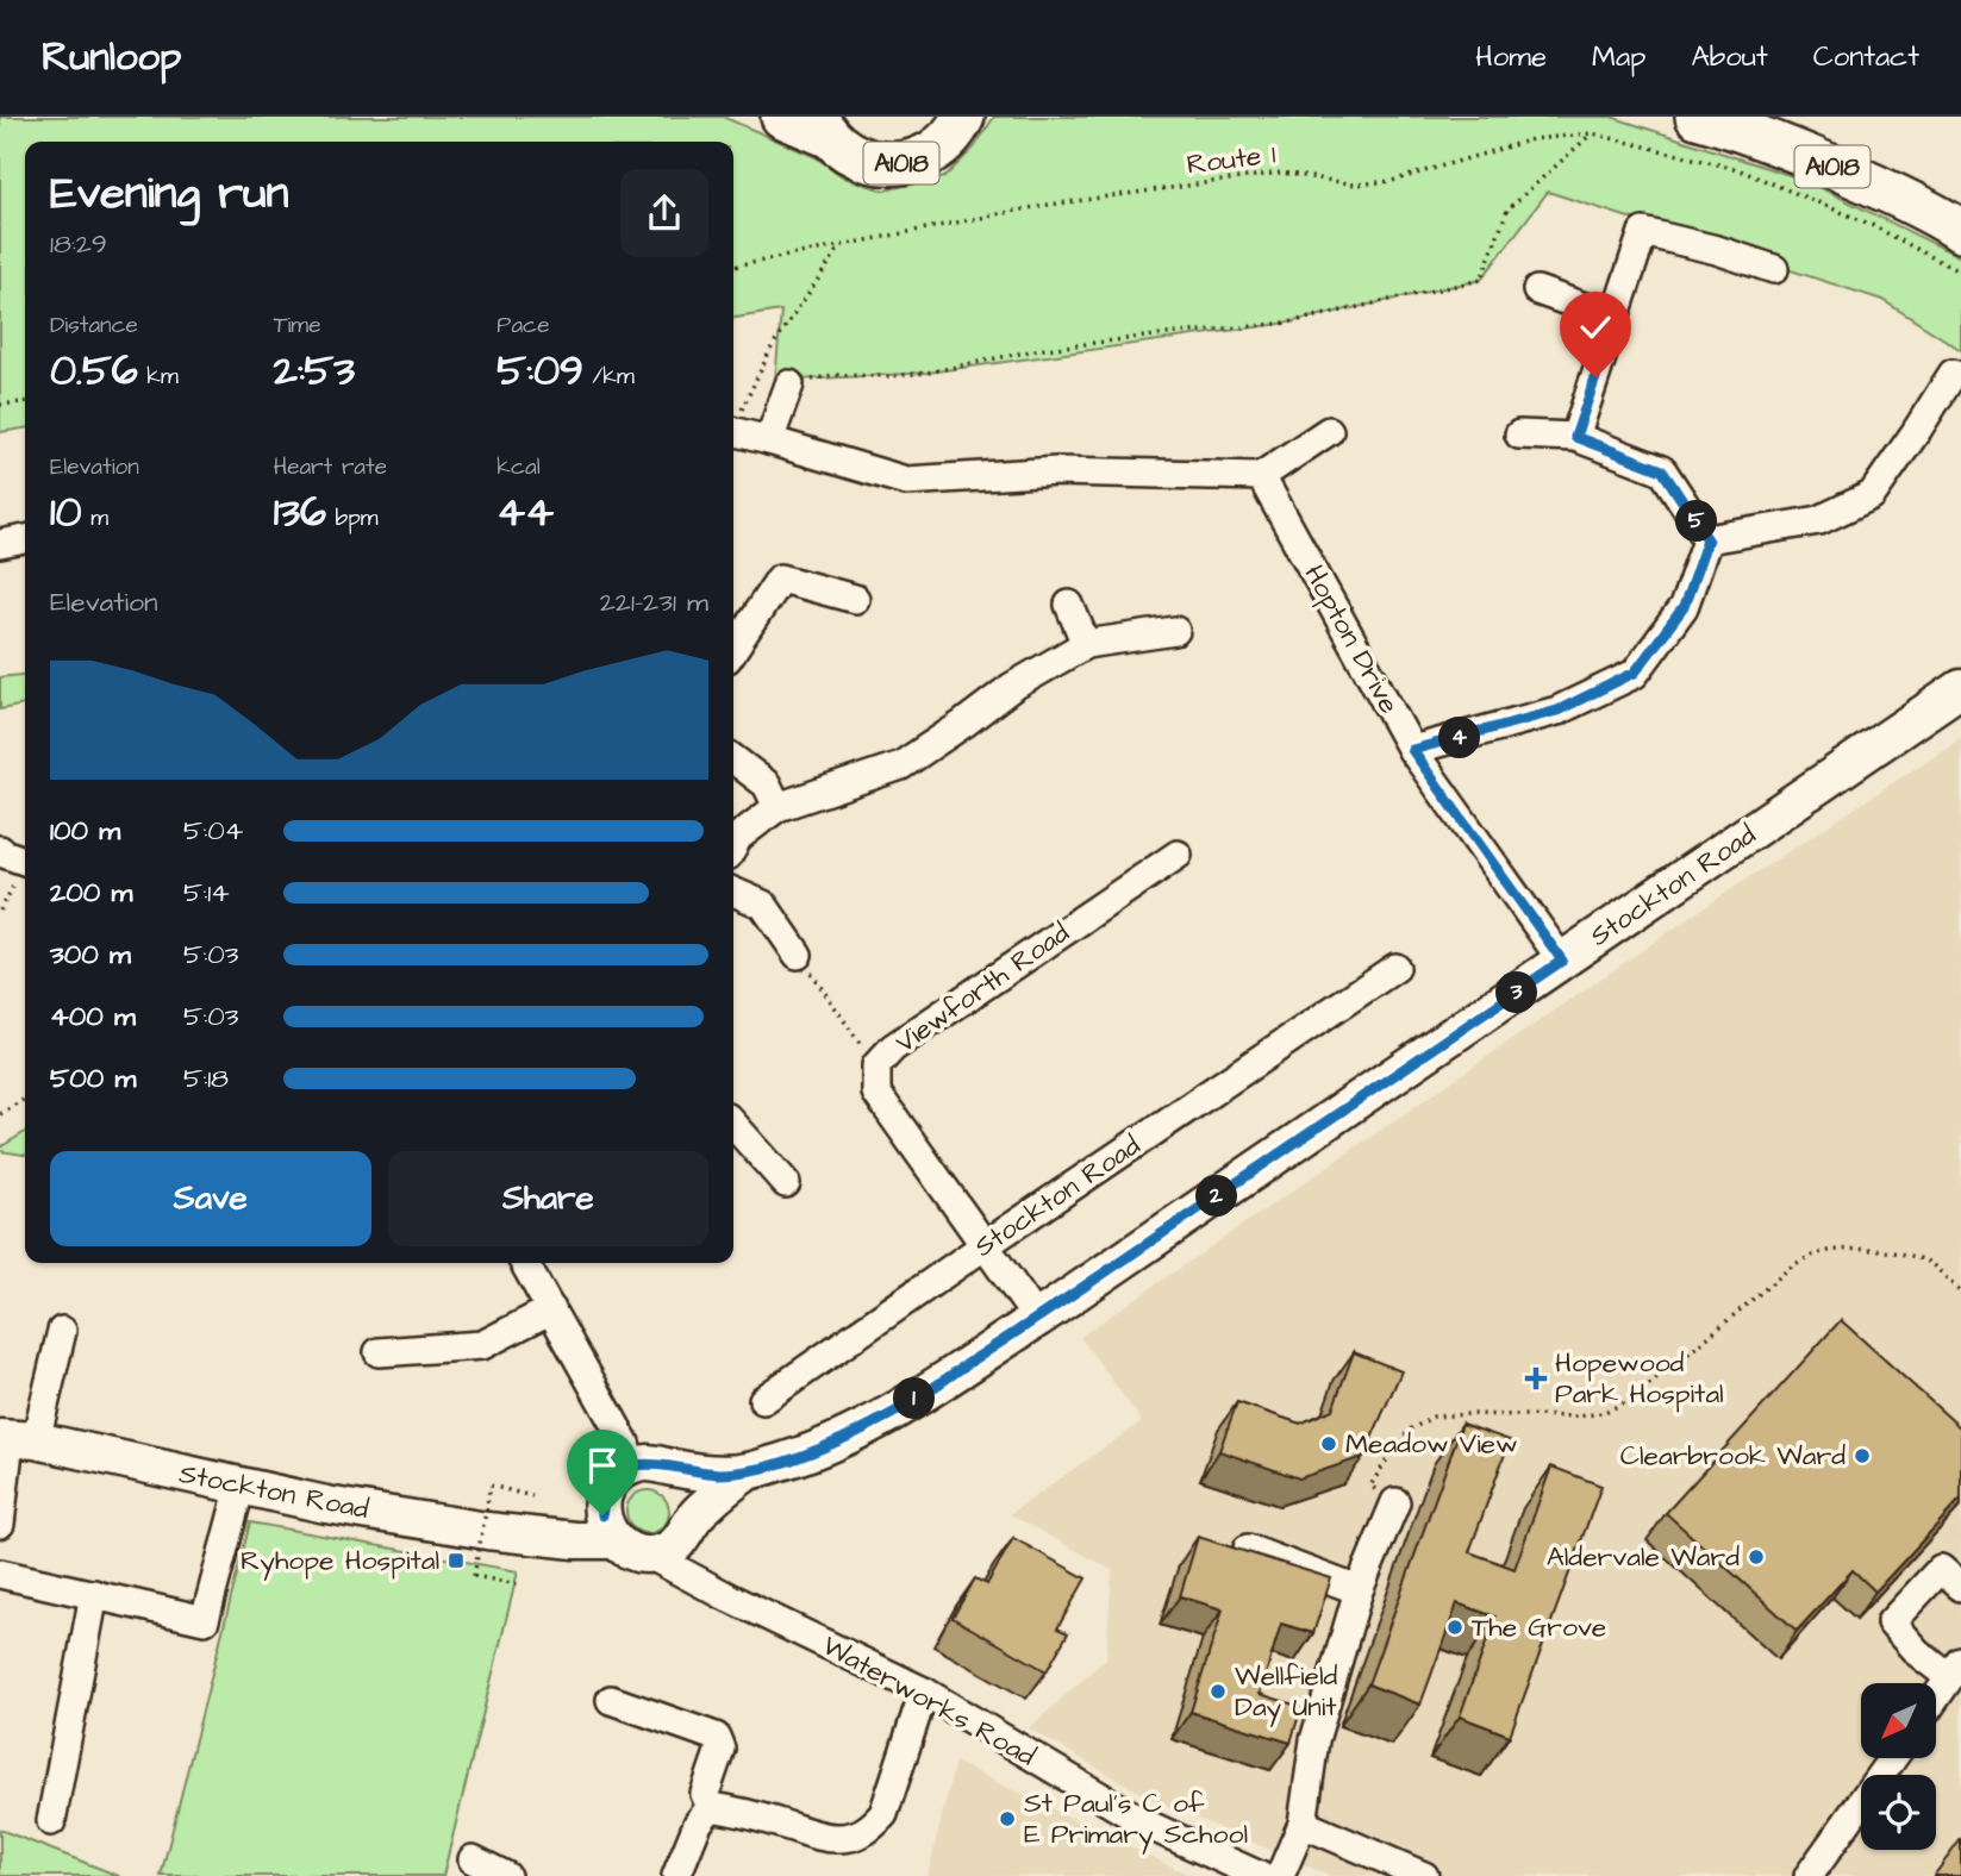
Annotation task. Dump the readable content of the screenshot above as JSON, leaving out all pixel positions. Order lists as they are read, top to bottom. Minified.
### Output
{"streets":{"highway":["A1018"],"main road":["Stockton Road"],"street":["Hopton Drive","Viewforth Road","Waterworks Road"],"path":["Route 1"]},"crossings":[["Hopton Drive","Stockton Road"],["Stockton Road","Viewforth Road"],["Stockton Road","Waterworks Road"]],"places":{"health":["Hopewood Park Hospital"],"other":["Meadow View","Clearbrook Ward","Aldervale Ward","The Grove","Wellfield Day Unit","St Paul's C of E Primary School"],"transit":["Ryhope Hospital"]},"north":"bottom left","page":{"header":"Runloop","nav":["Home","Map","About","Contact"],"heading":["Evening run","18:29"],"stats":[["Distance","0.56 km"],["Time","2:53"],["Pace","5:09 /km"],["Elevation","10 m"],["Heart rate","136 bpm"],["kcal","44"]],"pins":["5","4","3","2","1"],"chart":["Elevation","221–231 m"],"list":[{"name":"100 m","note":"5:04"},{"name":"200 m","note":"5:14"},{"name":"300 m","note":"5:03"},{"name":"400 m","note":"5:03"},{"name":"500 m","note":"5:18"}],"buttons":["Save","Share"]}}
